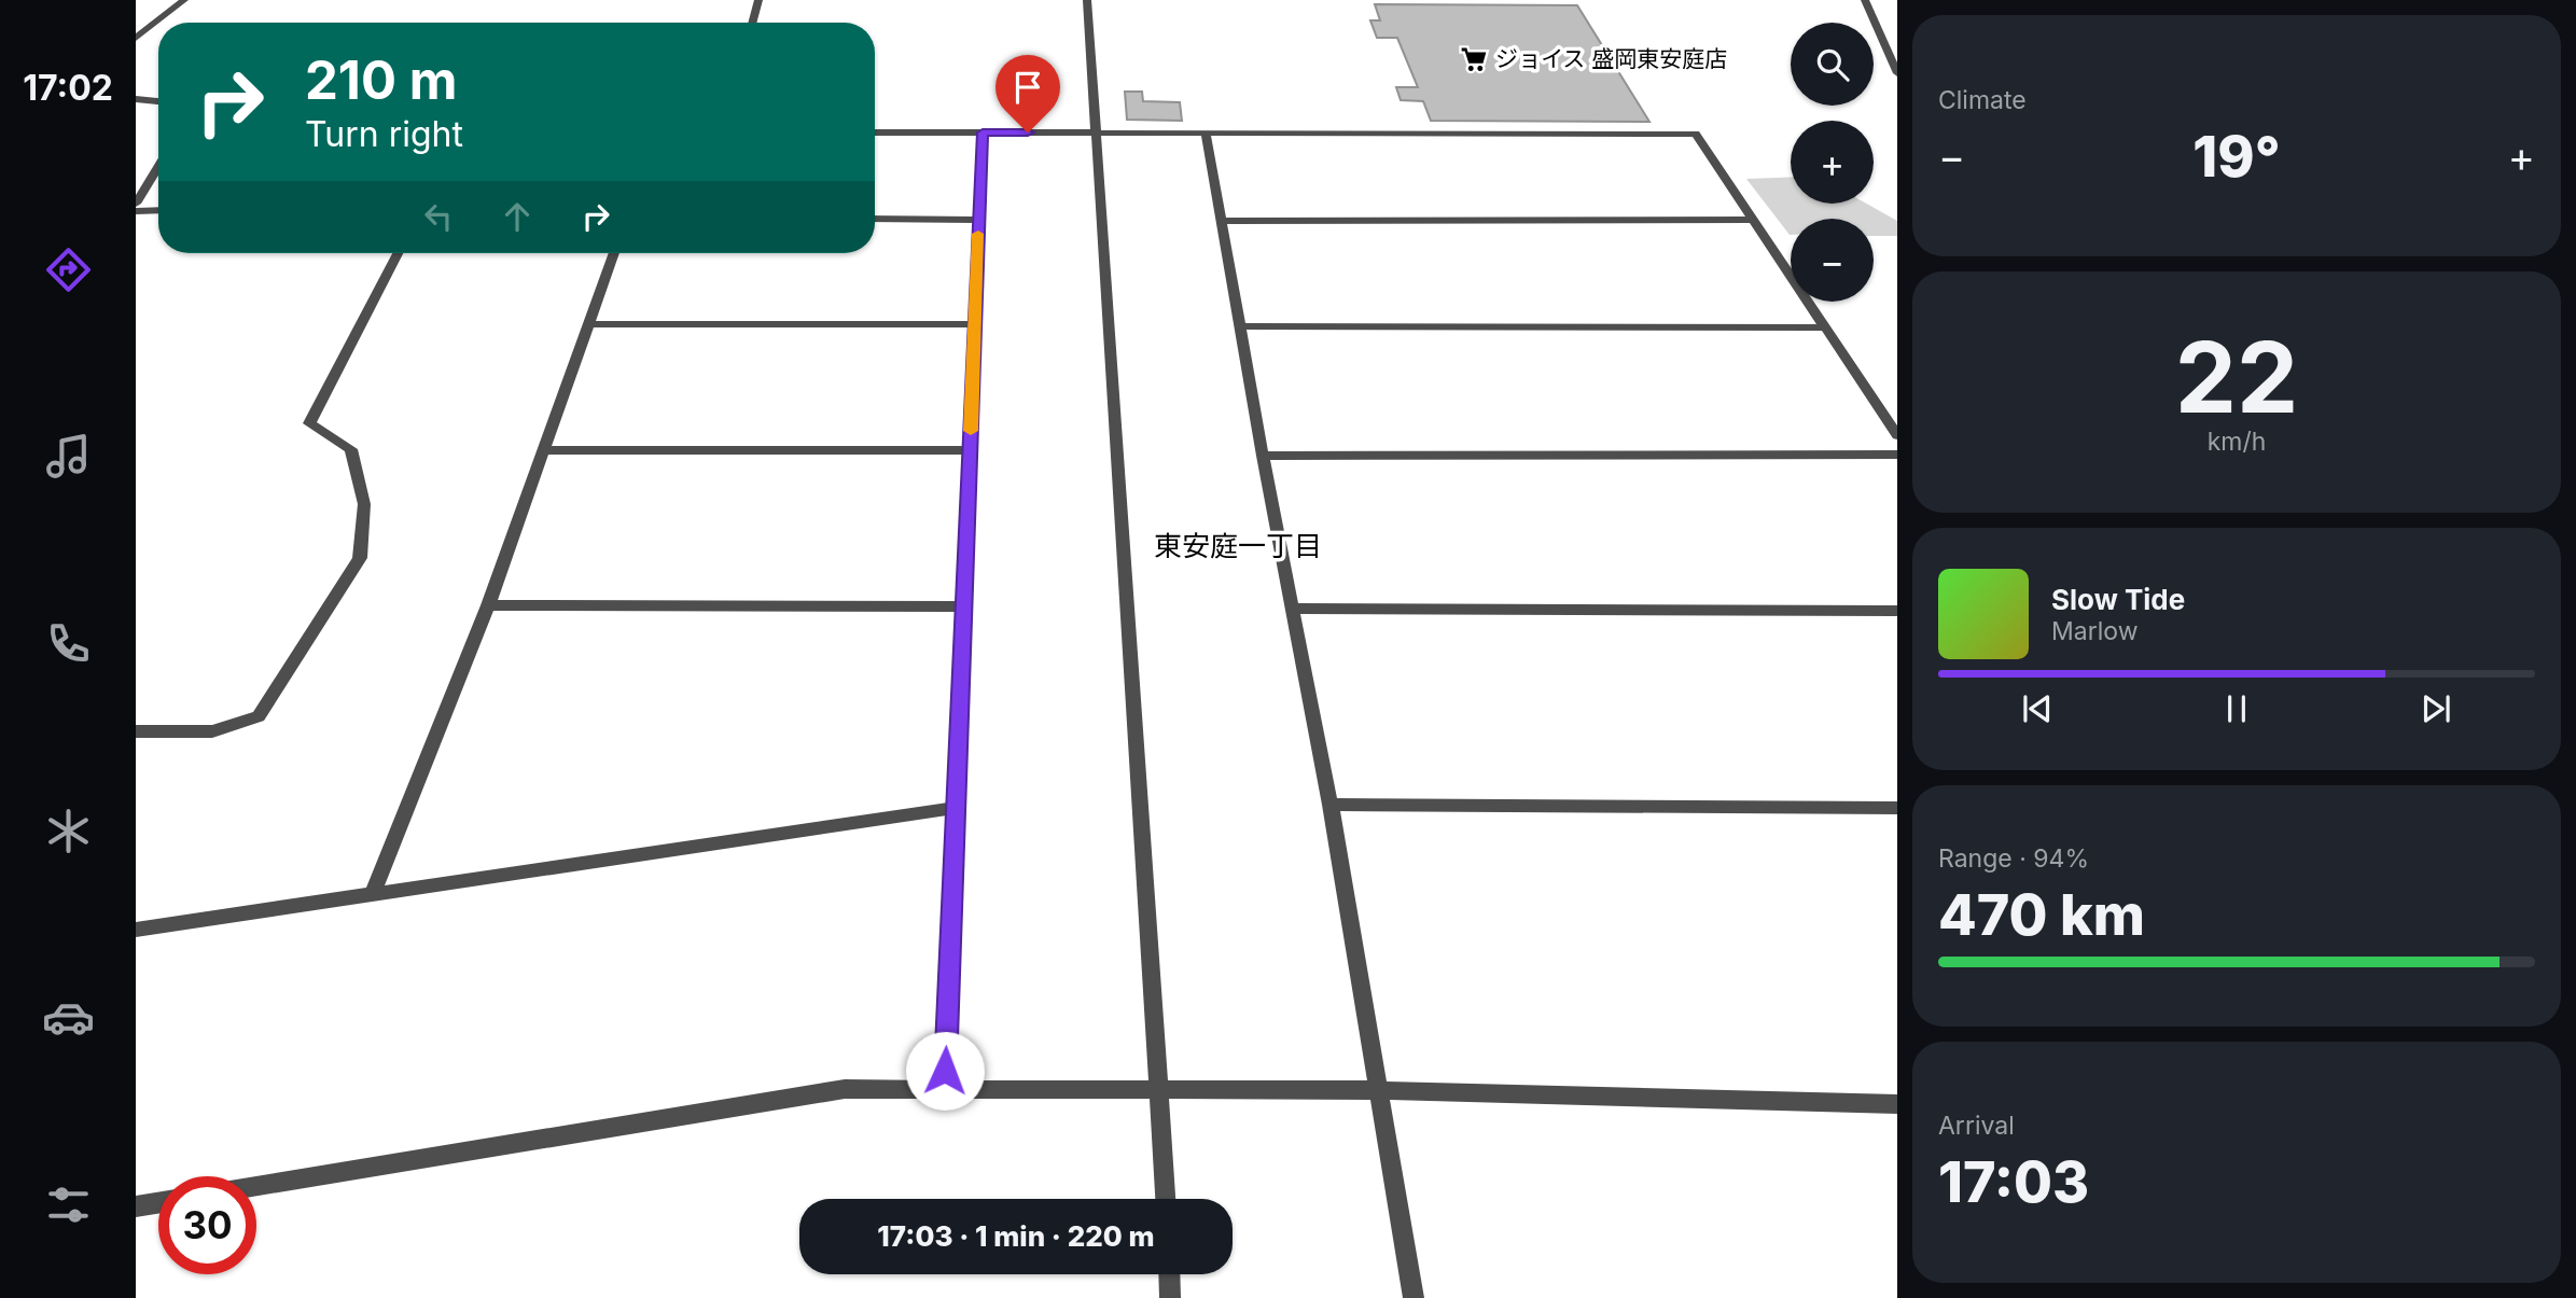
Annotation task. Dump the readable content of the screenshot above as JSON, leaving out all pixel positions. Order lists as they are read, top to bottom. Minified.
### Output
{"districts":["東安庭一丁目"],"places":{"supermarket":["ジョイス 盛岡東安庭店"]},"page":{"tabs":"17:02","tile":["Climate",["22","km/h"],["Range · 94%","470 km"],["Arrival","17:03"]],"map_buttons":["+","−"],"turn":["210 m","Turn right"],"heat":["−","19°","+"],"song":["Slow Tide","Marlow"],"limit":"30","trip":"17:03 · 1 min · 220 m"}}
